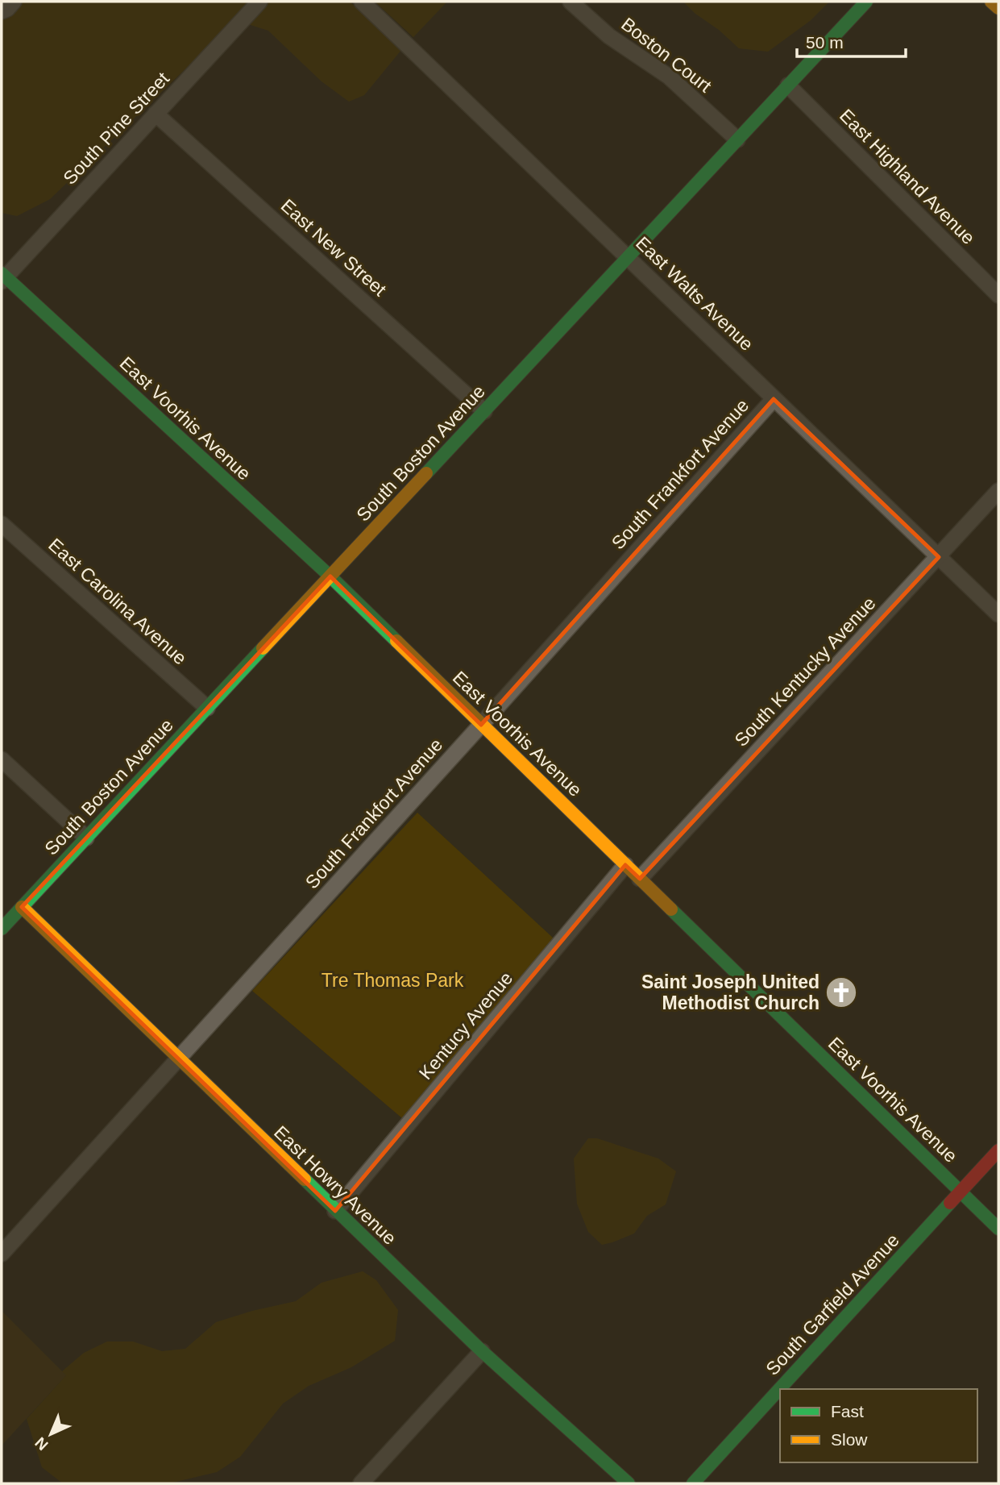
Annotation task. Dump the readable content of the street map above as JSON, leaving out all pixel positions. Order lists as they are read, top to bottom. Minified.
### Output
{"streets":{"street":["Boston Court","South Pine Street","East Highland Avenue","East New Street","East Walts Avenue","East Voorhis Avenue","South Boston Avenue","South Frankfort Avenue","East Carolina Avenue","South Kentucky Avenue","Kentucy Avenue","East Howry Avenue","South Garfield Avenue"]},"crossings":[["Boston Court","South Boston Avenue"],["South Pine Street","East New Street"],["South Pine Street","East Voorhis Avenue"],["East Highland Avenue","South Boston Avenue"],["East New Street","South Boston Avenue"],["East Walts Avenue","South Boston Avenue"],["East Walts Avenue","South Frankfort Avenue"],["East Walts Avenue","South Kentucky Avenue"],["East Voorhis Avenue","South Boston Avenue"],["East Voorhis Avenue","South Frankfort Avenue"],["East Voorhis Avenue","South Kentucky Avenue"],["East Voorhis Avenue","Kentucy Avenue"],["East Voorhis Avenue","South Garfield Avenue"],["South Boston Avenue","East Carolina Avenue"],["South Boston Avenue","East Howry Avenue"],["South Frankfort Avenue","East Howry Avenue"],["Kentucy Avenue","East Howry Avenue"]],"parks":["Tre Thomas Park"],"places":{"church":["Saint Joseph United Methodist Church"]},"legend":["Fast","Slow"],"scale_bar":"50 m","north":"bottom left"}
